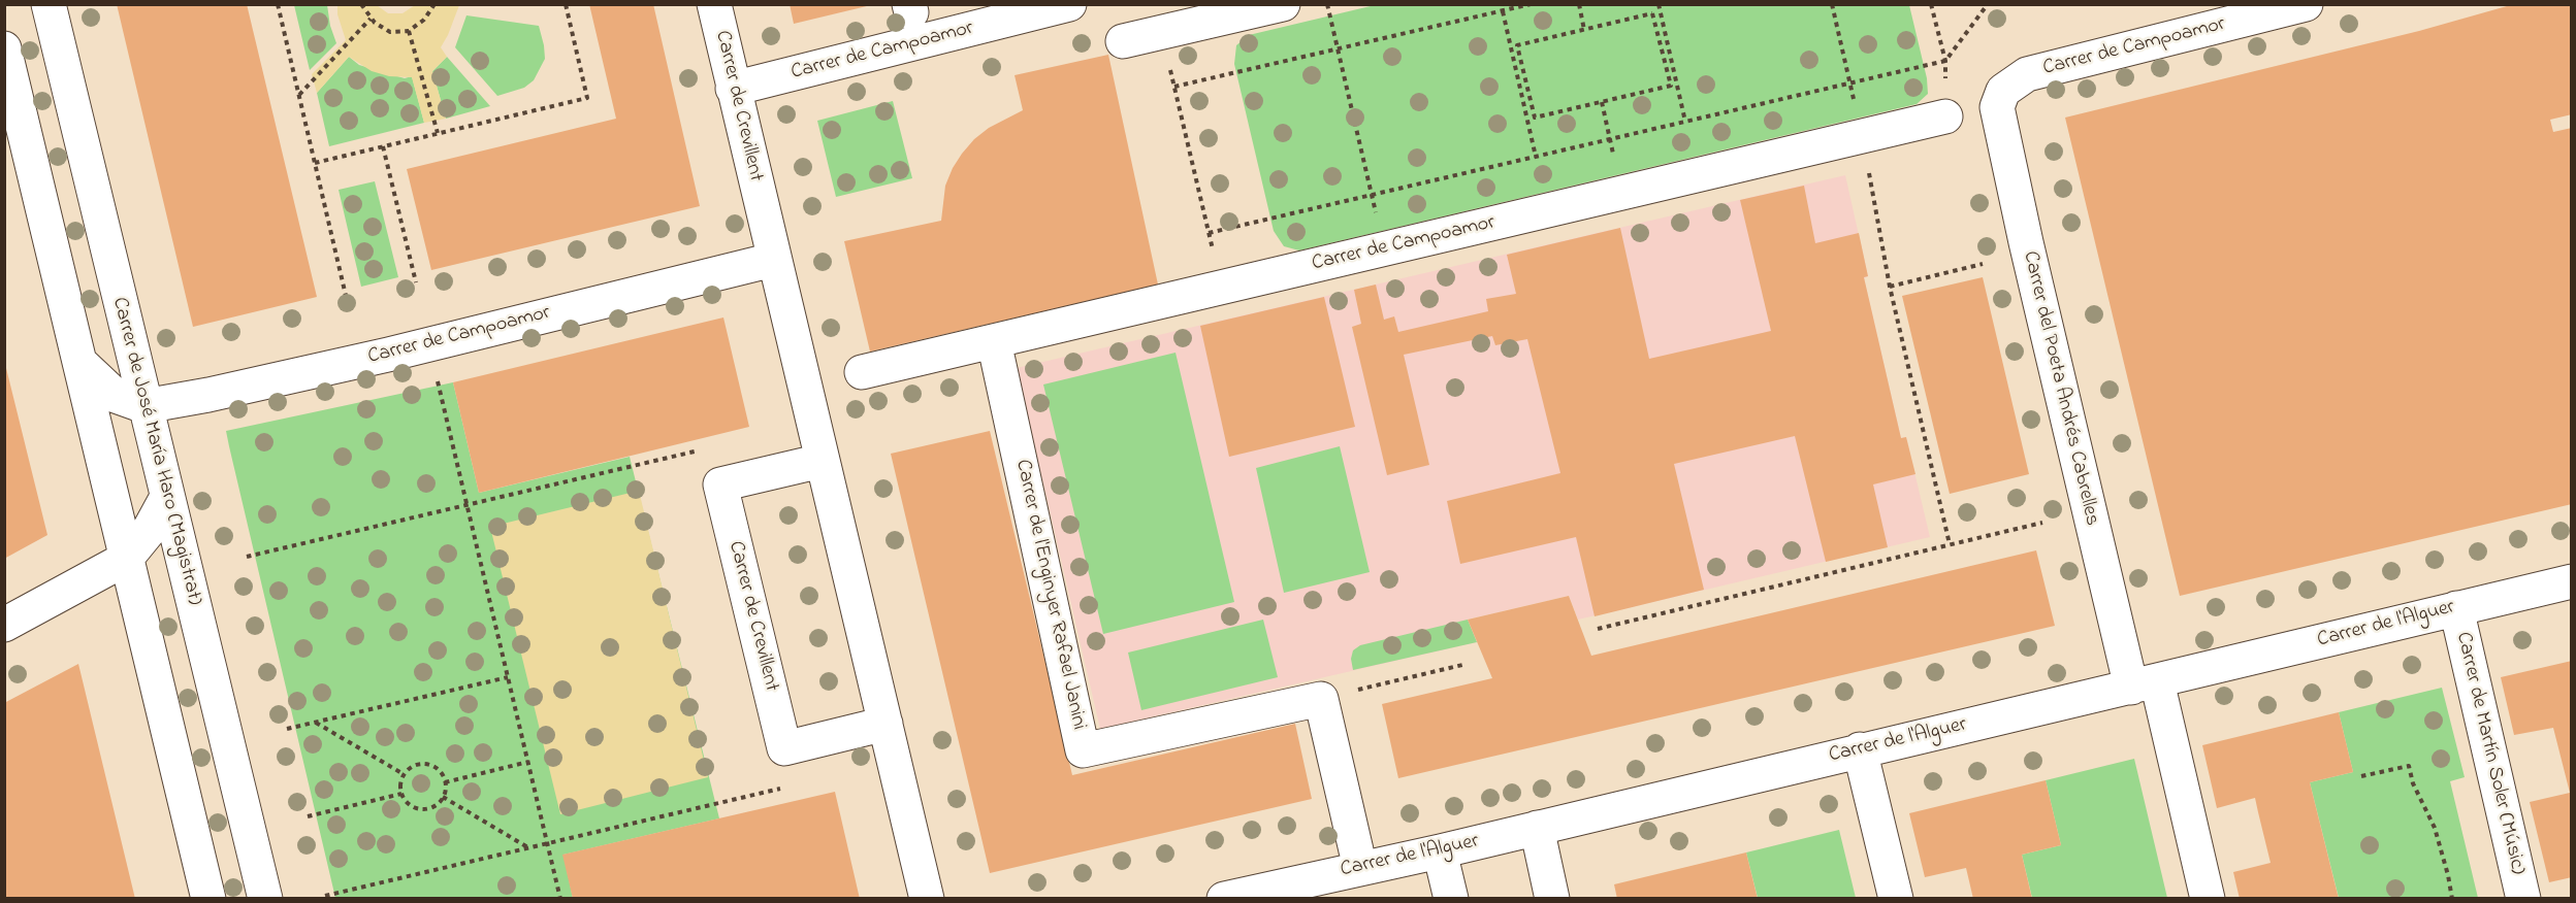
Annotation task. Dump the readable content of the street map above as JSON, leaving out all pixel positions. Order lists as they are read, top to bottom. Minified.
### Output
{"streets":{"street":["Carrer de Campoamor","Carrer de Crevillent","Carrer del Poeta Andrés Cabrelles","Carrer de José María Haro (Magistrat)","Carrer de l'Enginyer Rafael Janini","Carrer de l'Alguer","Carrer de Martín Soler (Músic)"]},"crossings":[["Carrer de Campoamor","Carrer de Crevillent"],["Carrer de Campoamor","Carrer del Poeta Andrés Cabrelles"],["Carrer de Campoamor","Carrer de José María Haro (Magistrat)"],["Carrer de Campoamor","Carrer de l'Enginyer Rafael Janini"],["Carrer del Poeta Andrés Cabrelles","Carrer de l'Alguer"],["Carrer de l'Alguer","Carrer de Martín Soler (Músic)"]]}
